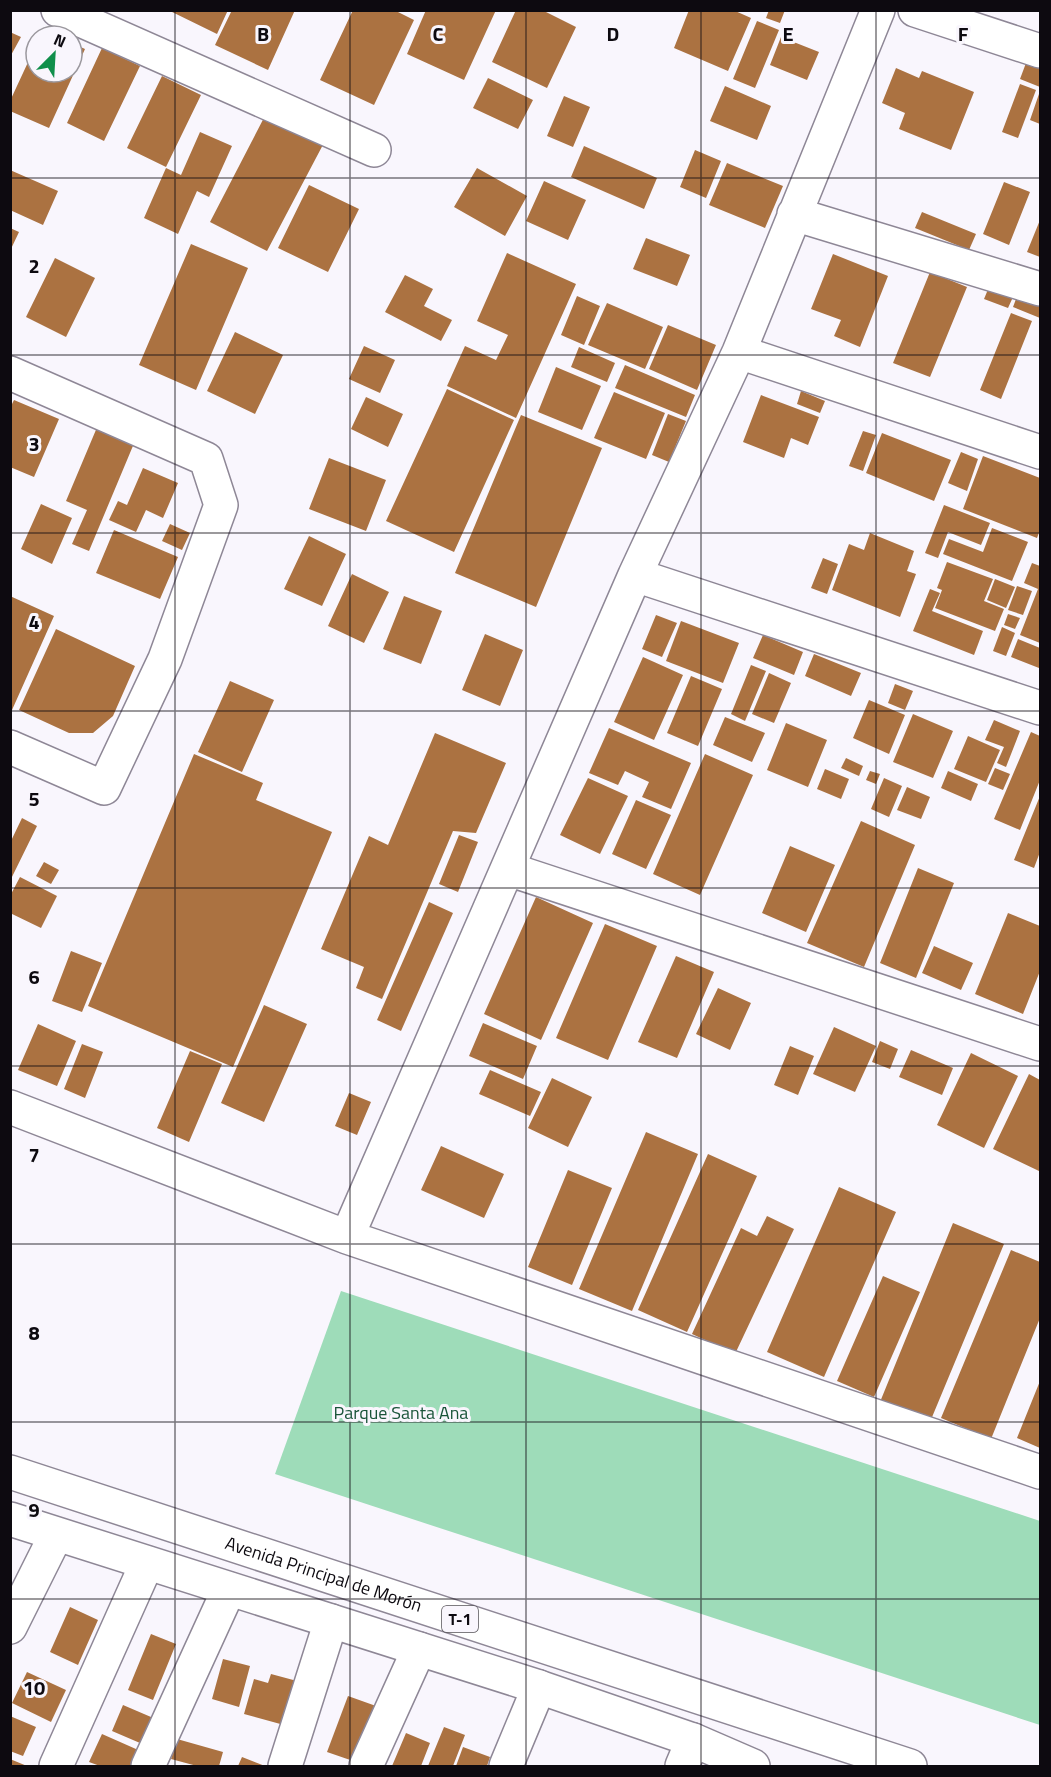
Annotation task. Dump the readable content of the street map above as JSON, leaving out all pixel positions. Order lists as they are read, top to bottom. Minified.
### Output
{"streets":{"street":["Avenida Principal de Morón","T-1"]},"parks":["Parque Santa Ana"],"north":"top right","grid":{"columns":["B","C","D","E","F"],"rows":["2","3","4","5","6","7","8","9","10"]}}
